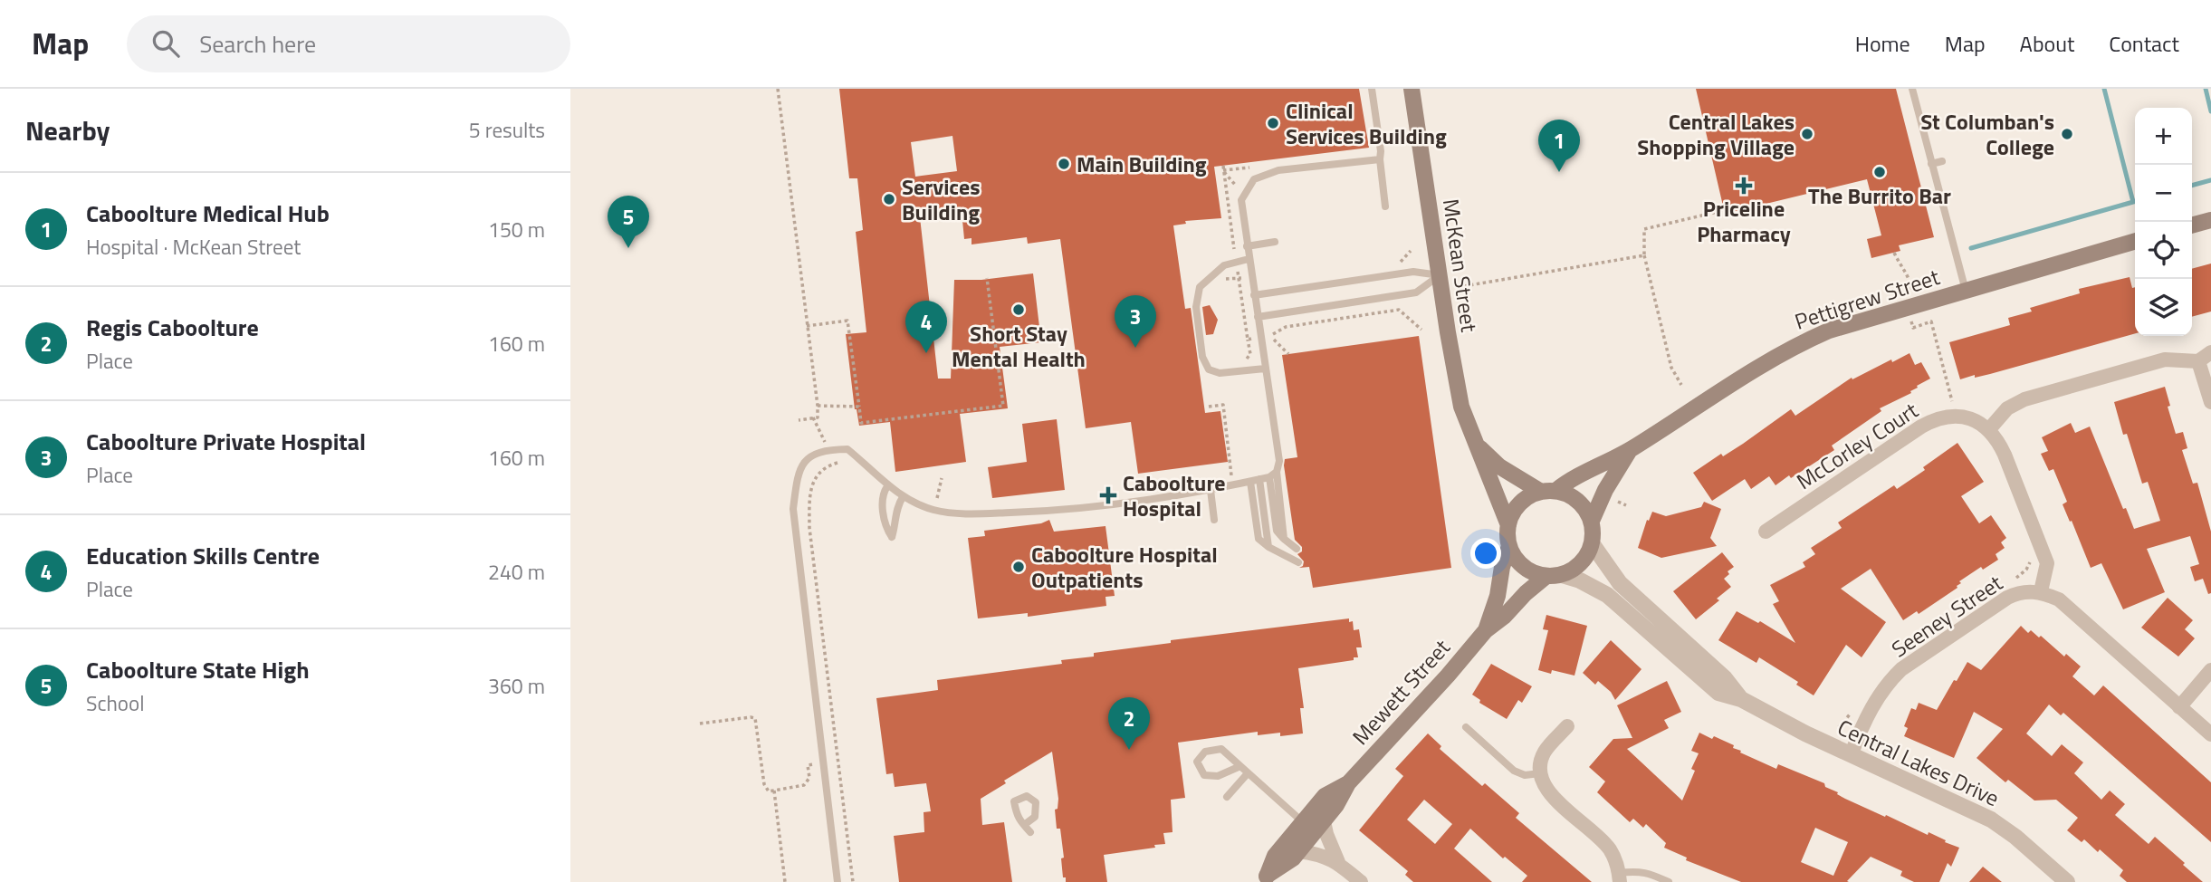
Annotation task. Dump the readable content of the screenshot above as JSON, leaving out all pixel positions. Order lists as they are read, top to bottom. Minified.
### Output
{"streets":{"main road":["McKean Street","Pettigrew Street","Mewett Street"],"street":["McCorley Court","Seeney Street","Central Lakes Drive"]},"crossings":[["McKean Street","Pettigrew Street"],["McKean Street","Mewett Street"],["McKean Street","Central Lakes Drive"],["Pettigrew Street","Mewett Street"],["Pettigrew Street","Central Lakes Drive"],["Seeney Street","Central Lakes Drive"],["Mewett Street","Central Lakes Drive"]],"places":{"other":["Clinical Services Building","Central Lakes Shopping Village","St Columban's College","Main Building","The Burrito Bar","Services Building","Short Stay Mental Health","Caboolture Hospital Outpatients"],"health":["Priceline Pharmacy","Caboolture Hospital"]},"page":{"header":"Map","search":"Search here","nav":["Home","Map","About","Contact"],"heading":["Nearby","5 results"],"map_buttons":["+","−"],"pins":["1","5","3","4","2"],"list":[{"mark":"1","name":"Caboolture Medical Hub","note":"Hospital · McKean Street","value":"150 m"},{"mark":"2","name":"Regis Caboolture","note":"Place","value":"160 m"},{"mark":"3","name":"Caboolture Private Hospital","note":"Place","value":"160 m"},{"mark":"4","name":"Education Skills Centre","note":"Place","value":"240 m"},{"mark":"5","name":"Caboolture State High","note":"School","value":"360 m"}]}}
